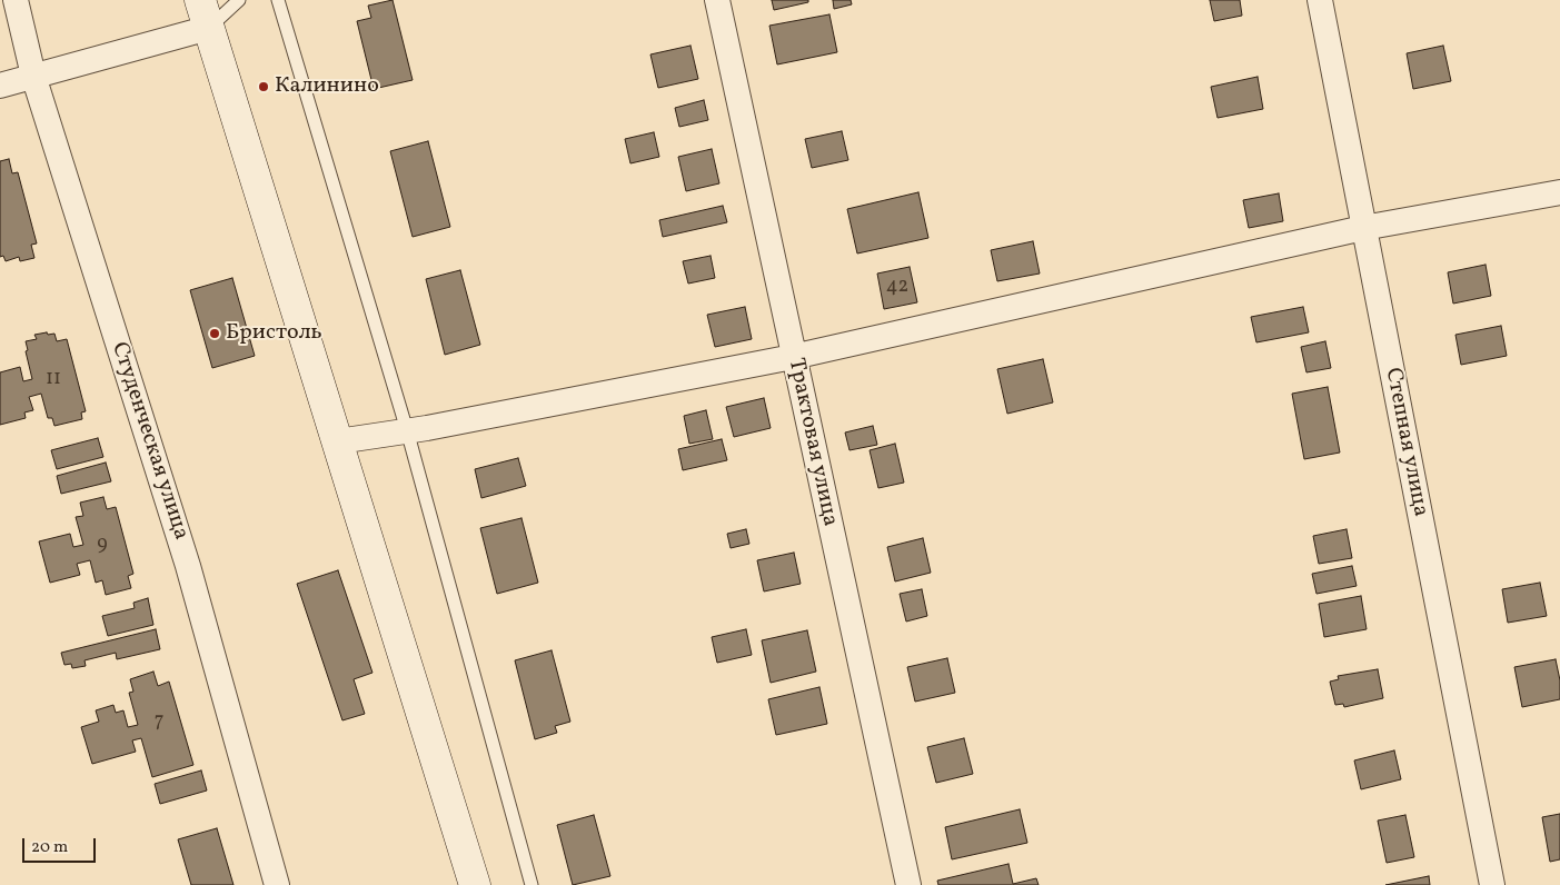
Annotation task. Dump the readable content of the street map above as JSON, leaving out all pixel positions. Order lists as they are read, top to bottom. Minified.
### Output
{"streets":{"street":["Студенческая улица","Трактовая улица","Степная улица"]},"places":["Калинино","Бристоль"],"house_numbers":["42","11","9","7"],"scale_bar":"20 m"}
